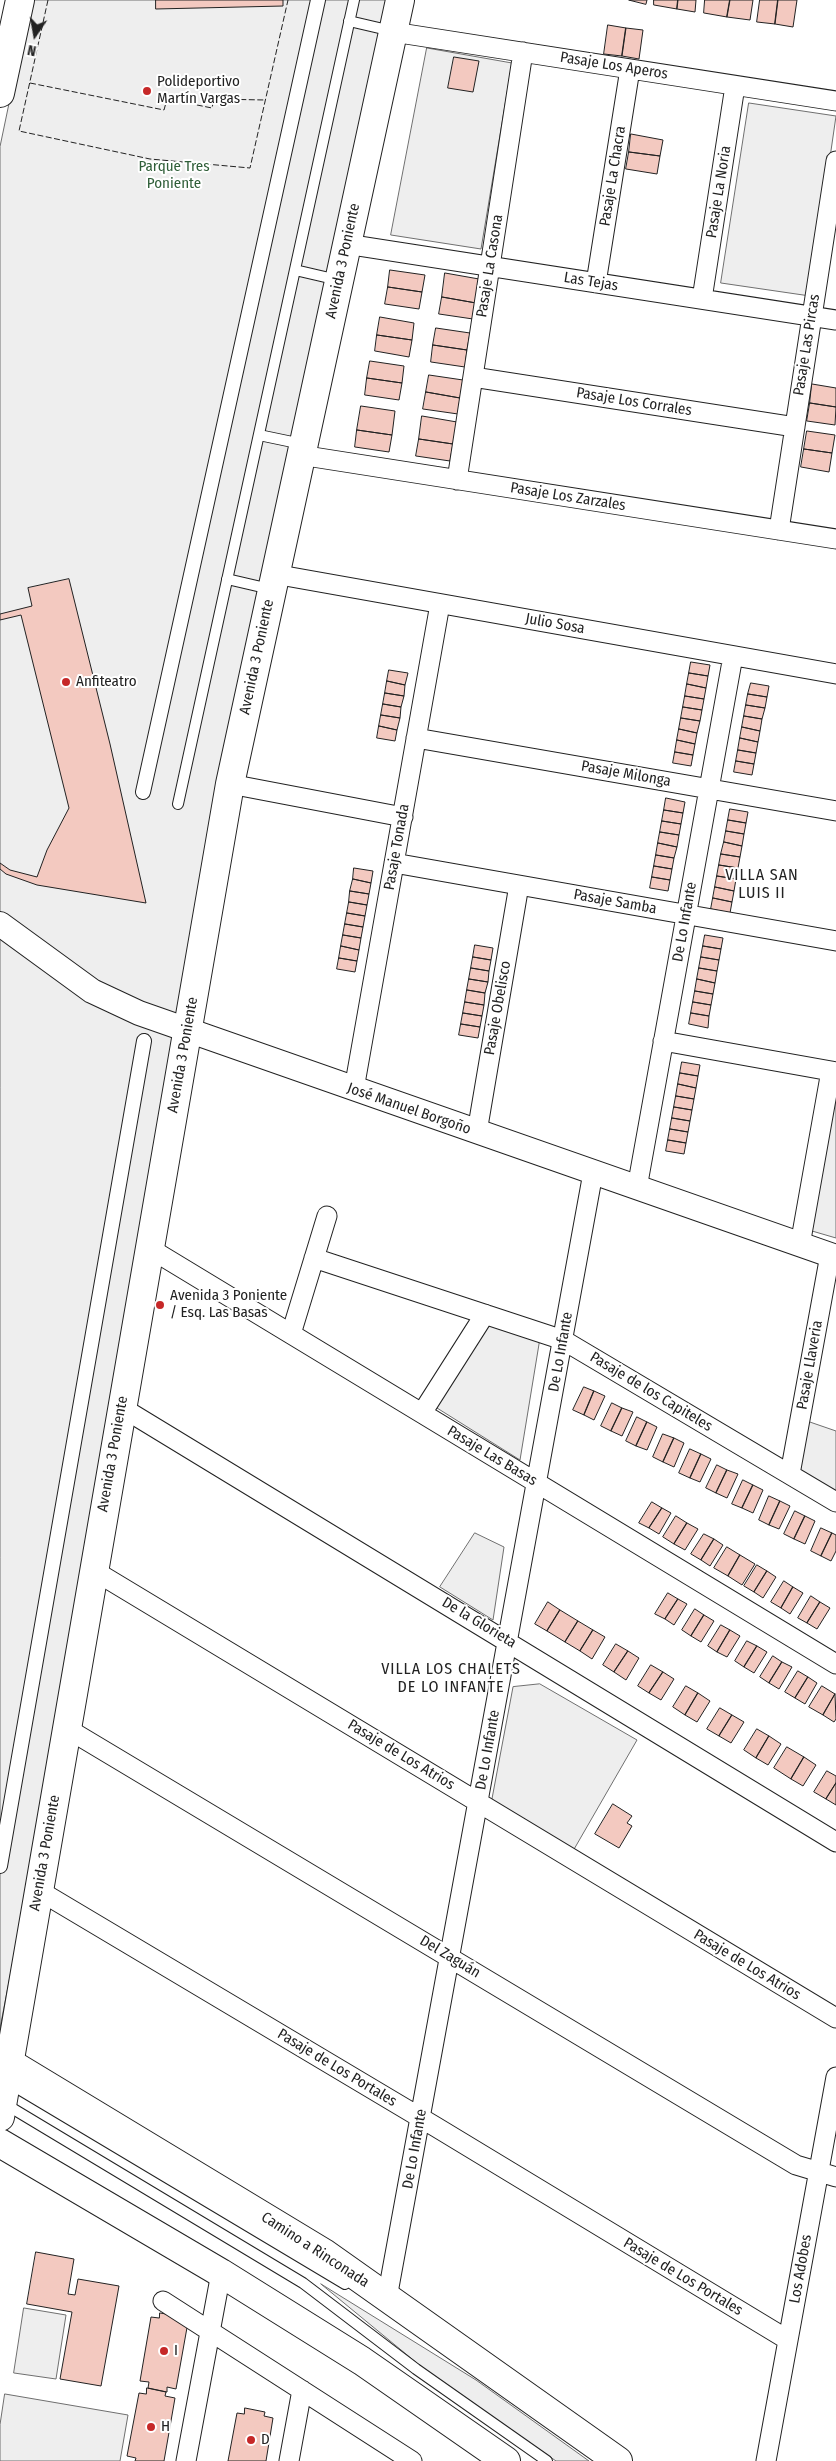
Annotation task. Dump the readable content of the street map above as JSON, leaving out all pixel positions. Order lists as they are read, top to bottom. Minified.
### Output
{"streets":{"main road":["Avenida 3 Poniente","Camino a Rinconada"],"street":["Pasaje Los Aperos","Pasaje La Chacra","Pasaje La Noria","Pasaje La Casona","Las Tejas","Pasaje Las Pircas","Pasaje Los Corrales","Pasaje Los Zarzales","Julio Sosa","Pasaje Milonga","Pasaje Tonada","Pasaje Samba","De Lo Infante","Pasaje Obelisco","José Manuel Borgoño","Pasaje Llaveria","Pasaje de los Capiteles","Pasaje Las Basas","De la Glorieta","Pasaje de Los Atrios","Del Zaguán","Pasaje de Los Portales","Los Adobes"]},"crossings":[["Pasaje Los Aperos","Pasaje La Chacra"],["Pasaje Los Aperos","Pasaje La Noria"],["Pasaje Los Aperos","Avenida 3 Poniente"],["Pasaje Los Aperos","Pasaje La Casona"],["Pasaje La Chacra","Las Tejas"],["Pasaje La Noria","Las Tejas"],["Avenida 3 Poniente","Las Tejas"],["Avenida 3 Poniente","Pasaje Los Zarzales"],["Avenida 3 Poniente","Julio Sosa"],["Avenida 3 Poniente","José Manuel Borgoño"],["Avenida 3 Poniente","Pasaje Las Basas"],["Avenida 3 Poniente","De la Glorieta"],["Avenida 3 Poniente","Pasaje de Los Atrios"],["Avenida 3 Poniente","Del Zaguán"],["Avenida 3 Poniente","Pasaje de Los Portales"],["Avenida 3 Poniente","Camino a Rinconada"],["Pasaje La Casona","Las Tejas"],["Pasaje La Casona","Pasaje Los Corrales"],["Pasaje La Casona","Pasaje Los Zarzales"],["Las Tejas","Pasaje Las Pircas"],["Pasaje Las Pircas","Pasaje Los Corrales"],["Pasaje Las Pircas","Pasaje Los Zarzales"],["Julio Sosa","Pasaje Tonada"],["Julio Sosa","De Lo Infante"],["Pasaje Milonga","Pasaje Tonada"],["Pasaje Milonga","De Lo Infante"],["Pasaje Tonada","Pasaje Samba"],["Pasaje Tonada","José Manuel Borgoño"],["Pasaje Samba","De Lo Infante"],["Pasaje Samba","Pasaje Obelisco"],["De Lo Infante","José Manuel Borgoño"],["De Lo Infante","Pasaje de los Capiteles"],["De Lo Infante","Pasaje Las Basas"],["De Lo Infante","De la Glorieta"],["De Lo Infante","Pasaje de Los Atrios"],["De Lo Infante","Del Zaguán"],["De Lo Infante","Pasaje de Los Portales"],["De Lo Infante","Camino a Rinconada"],["Pasaje Obelisco","José Manuel Borgoño"],["José Manuel Borgoño","Pasaje Llaveria"],["Pasaje Llaveria","Pasaje de los Capiteles"],["Del Zaguán","Los Adobes"],["Pasaje de Los Portales","Los Adobes"]],"districts":["VILLA SAN LUIS II","VILLA LOS CHALETS DE LO INFANTE"],"parks":["Parque Tres Poniente"],"places":["Polideportivo Martín Vargas","Anfiteatro","Avenida 3 Poniente / Esq. Las Basas","I","H","D"],"north":"bottom"}
